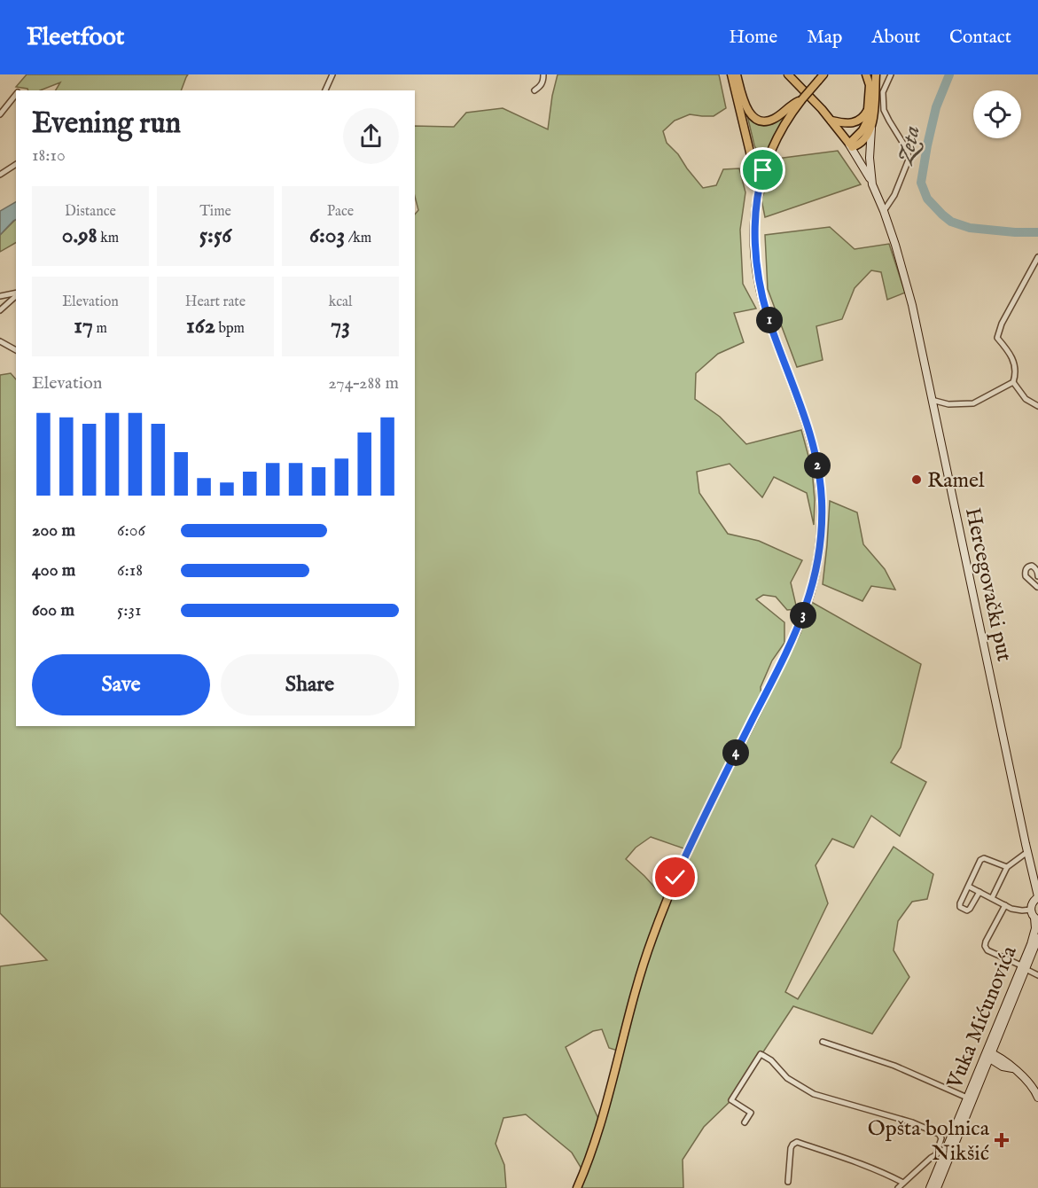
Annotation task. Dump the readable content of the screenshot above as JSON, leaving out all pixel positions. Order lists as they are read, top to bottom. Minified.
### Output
{"streets":{"main road":["Hercegovački put","Vuka Mićunovića"]},"water":["Zeta"],"places":{"other":["Ramel"],"health":["Opšta bolnica Nikšić"]},"page":{"header":"Fleetfoot","nav":["Home","Map","About","Contact"],"heading":["Evening run","18:10"],"stats":[["Distance","0.98 km"],["Time","5:56"],["Pace","6:03 /km"],["Elevation","17 m"],["Heart rate","162 bpm"],["kcal","73"]],"pins":["1","2","3","4"],"chart":["Elevation","274–288 m"],"list":[{"name":"200 m","note":"6:06"},{"name":"400 m","note":"6:18"},{"name":"600 m","note":"5:31"}],"buttons":["Save","Share"]}}
